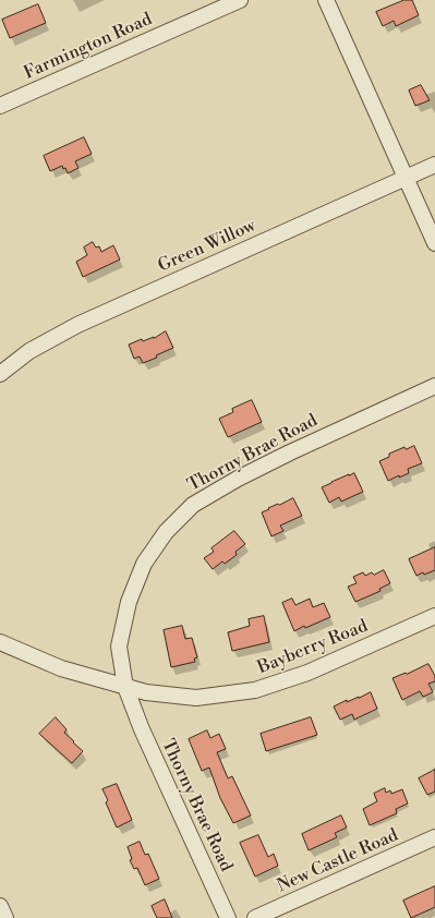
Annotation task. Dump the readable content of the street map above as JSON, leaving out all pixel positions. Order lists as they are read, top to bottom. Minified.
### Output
{"streets":{"street":["Farmington Road","Green Willow","Thorny Brae Road","Bayberry Road","New Castle Road"]},"crossings":[["Thorny Brae Road","Bayberry Road"]]}
